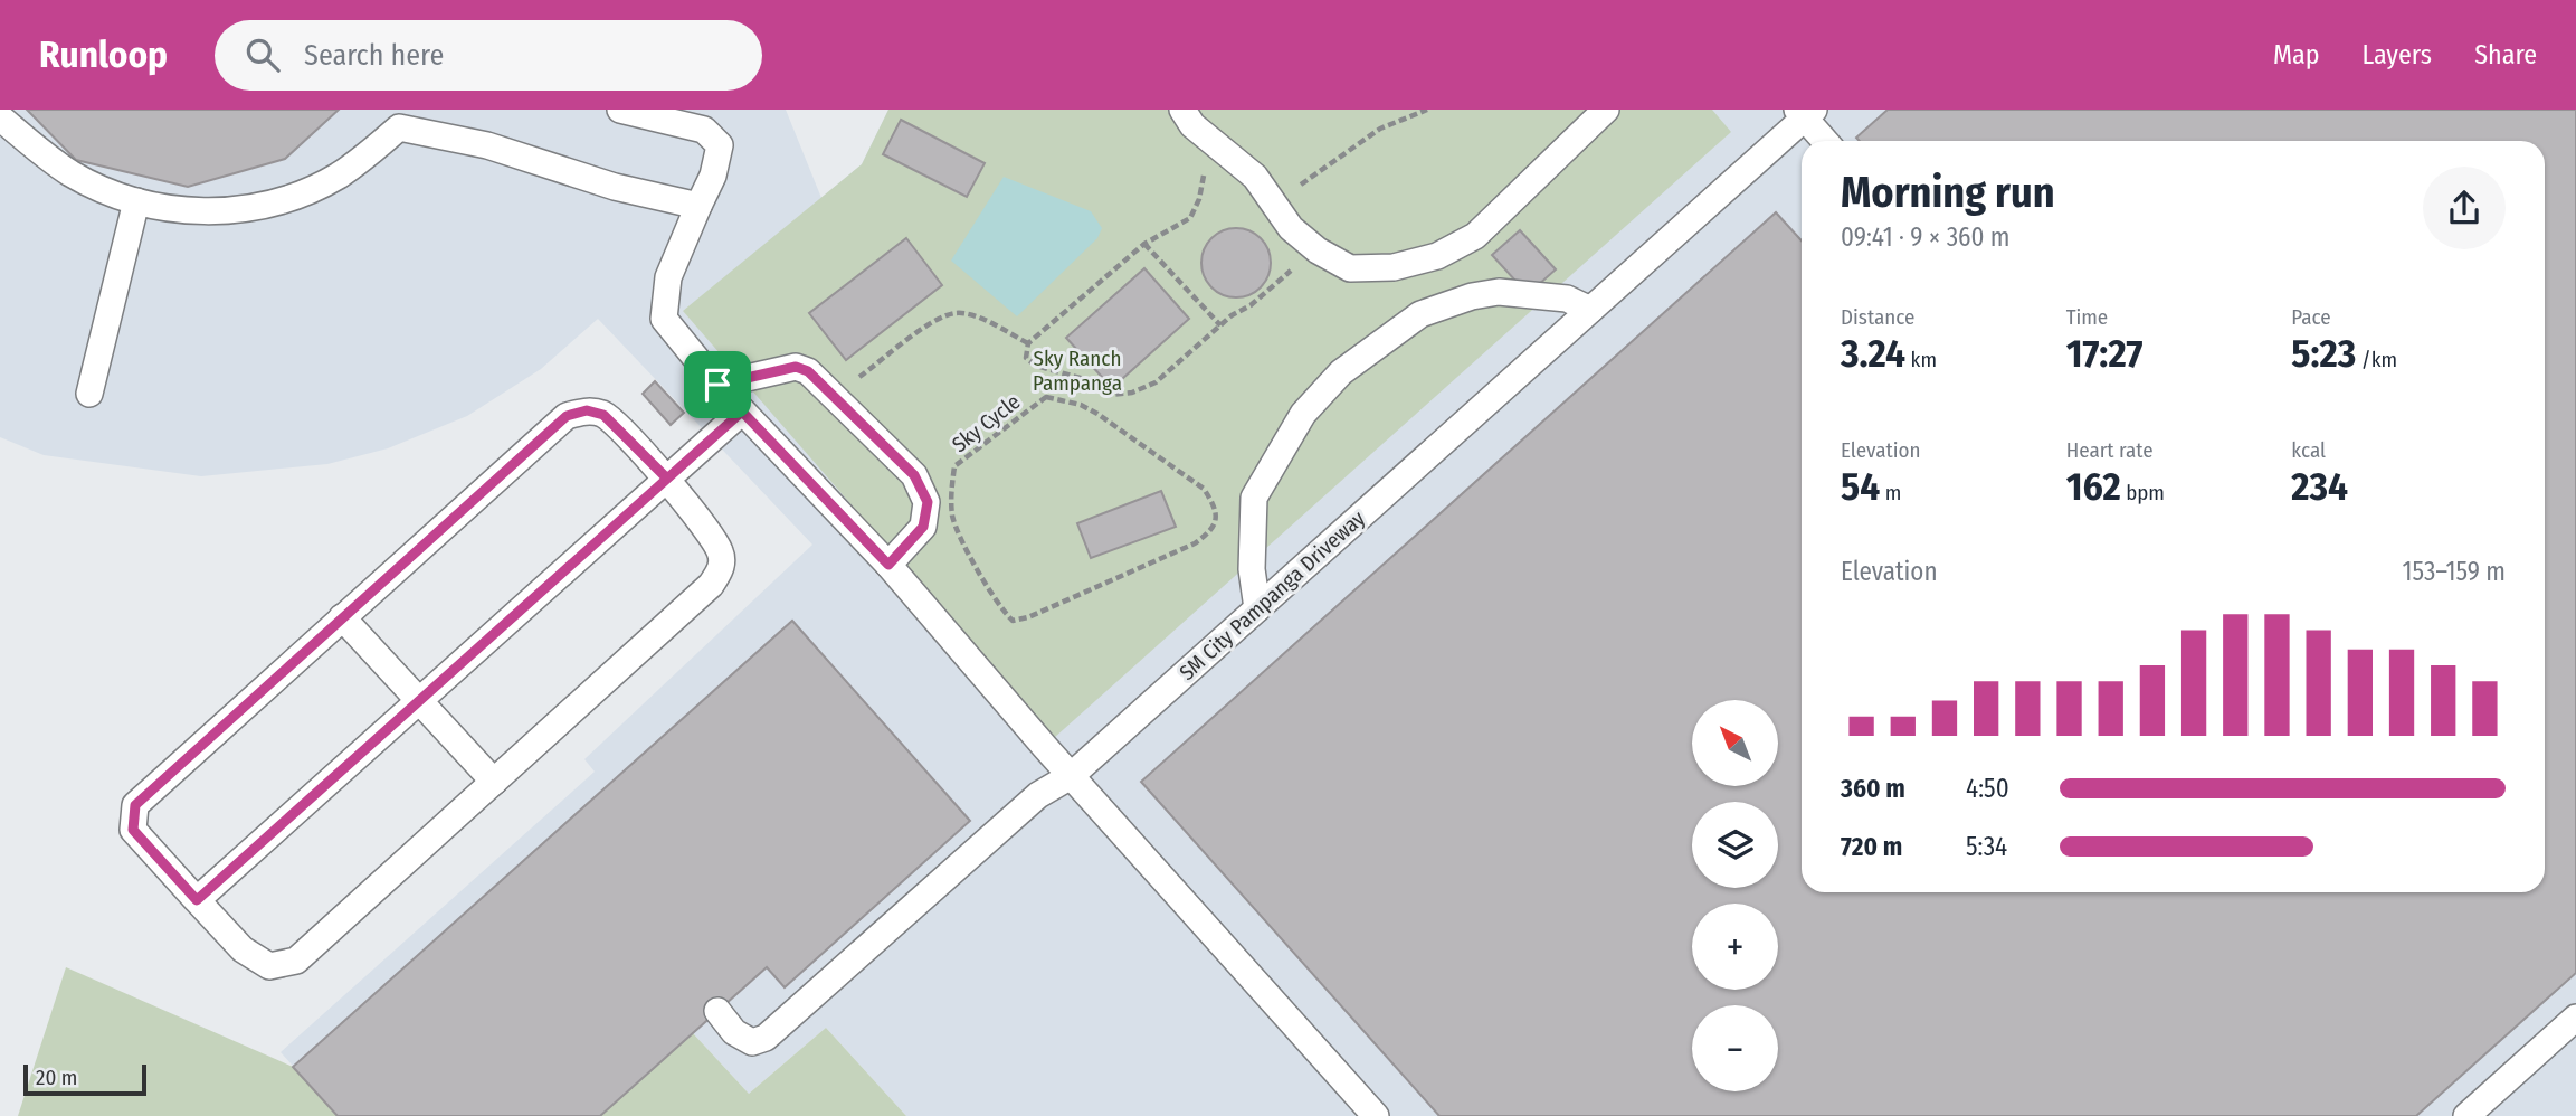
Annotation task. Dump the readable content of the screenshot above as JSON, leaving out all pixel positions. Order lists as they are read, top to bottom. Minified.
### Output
{"streets":{"lane":["SM City Pampanga Driveway"],"path":["Sky Cycle"]},"parks":["Sky Ranch Pampanga"],"scale_bar":"20 m","north":"top left","page":{"header":"Runloop","search":"Search here","nav":["Map","Layers","Share"],"heading":["Morning run","09:41 · 9 × 360 m"],"stats":[["Distance","3.24 km"],["Time","17:27"],["Pace","5:23 /km"],["Elevation","54 m"],["Heart rate","162 bpm"],["kcal","234"]],"chart":["Elevation","153–159 m"],"map_buttons":["+","−"],"list":[{"name":"360 m","note":"4:50"},{"name":"720 m","note":"5:34"}],"scale":"20 m"}}
